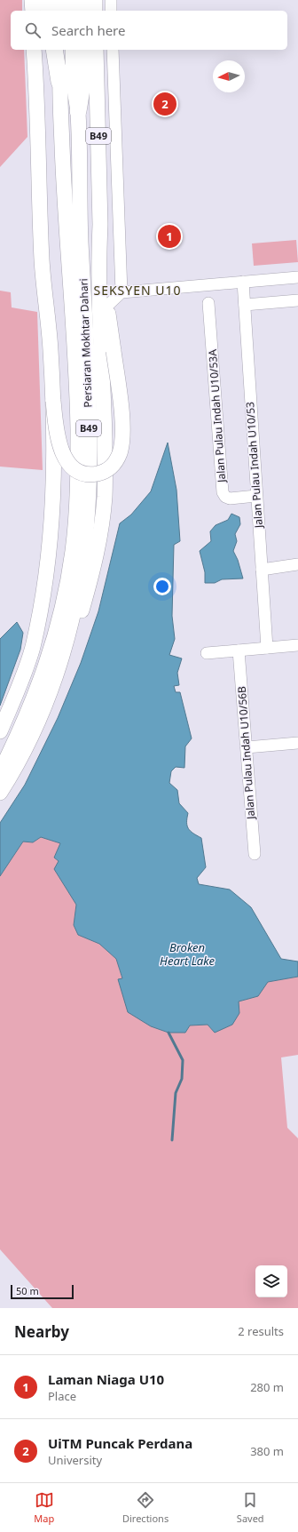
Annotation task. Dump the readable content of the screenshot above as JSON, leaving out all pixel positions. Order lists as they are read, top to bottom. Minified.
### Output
{"streets":{"main road":["B49","Persiaran Mokhtar Dahari"],"street":["Jalan Pulau Indah U10/53A","Jalan Pulau Indah U10/53","Jalan Pulau Indah U10/56B"]},"crossings":[["B49","Persiaran Mokhtar Dahari"],["Jalan Pulau Indah U10/53A","Jalan Pulau Indah U10/53"]],"districts":["SEKSYEN U10"],"water":["Broken Heart Lake"],"scale_bar":"50 m","north":"left","page":{"search":"Search here","pins":["2","1"],"scale":"50 m","heading":["Nearby","2 results"],"list":[{"mark":"1","name":"Laman Niaga U10","note":"Place","value":"280 m"},{"mark":"2","name":"UiTM Puncak Perdana","note":"University","value":"380 m"}],"nav":["Map","Directions","Saved"]}}
